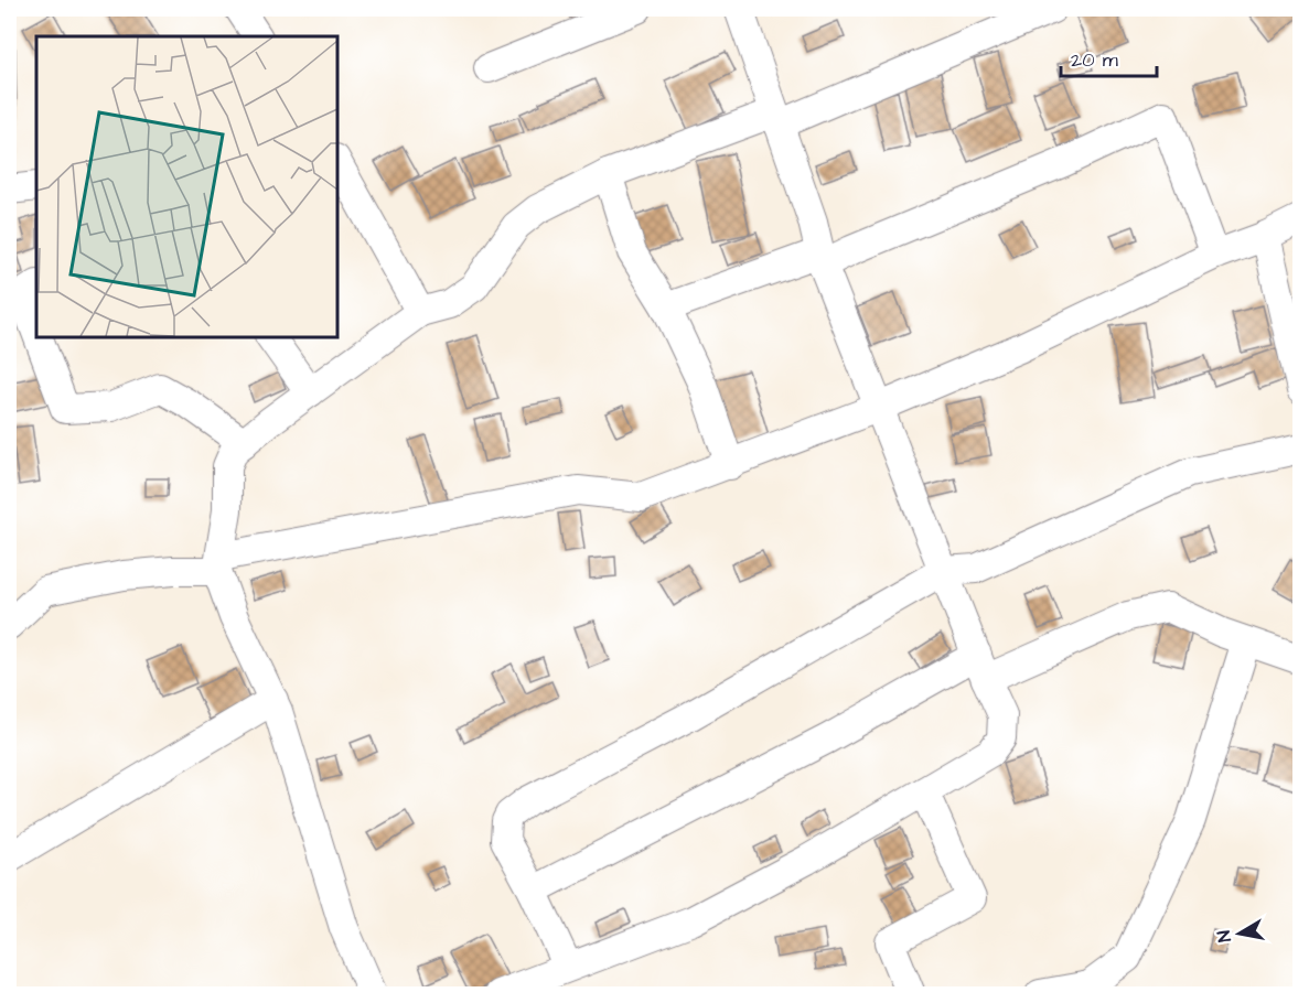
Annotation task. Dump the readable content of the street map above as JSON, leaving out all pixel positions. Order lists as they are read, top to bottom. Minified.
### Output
{"scale_bar":"20 m","north":"left"}
